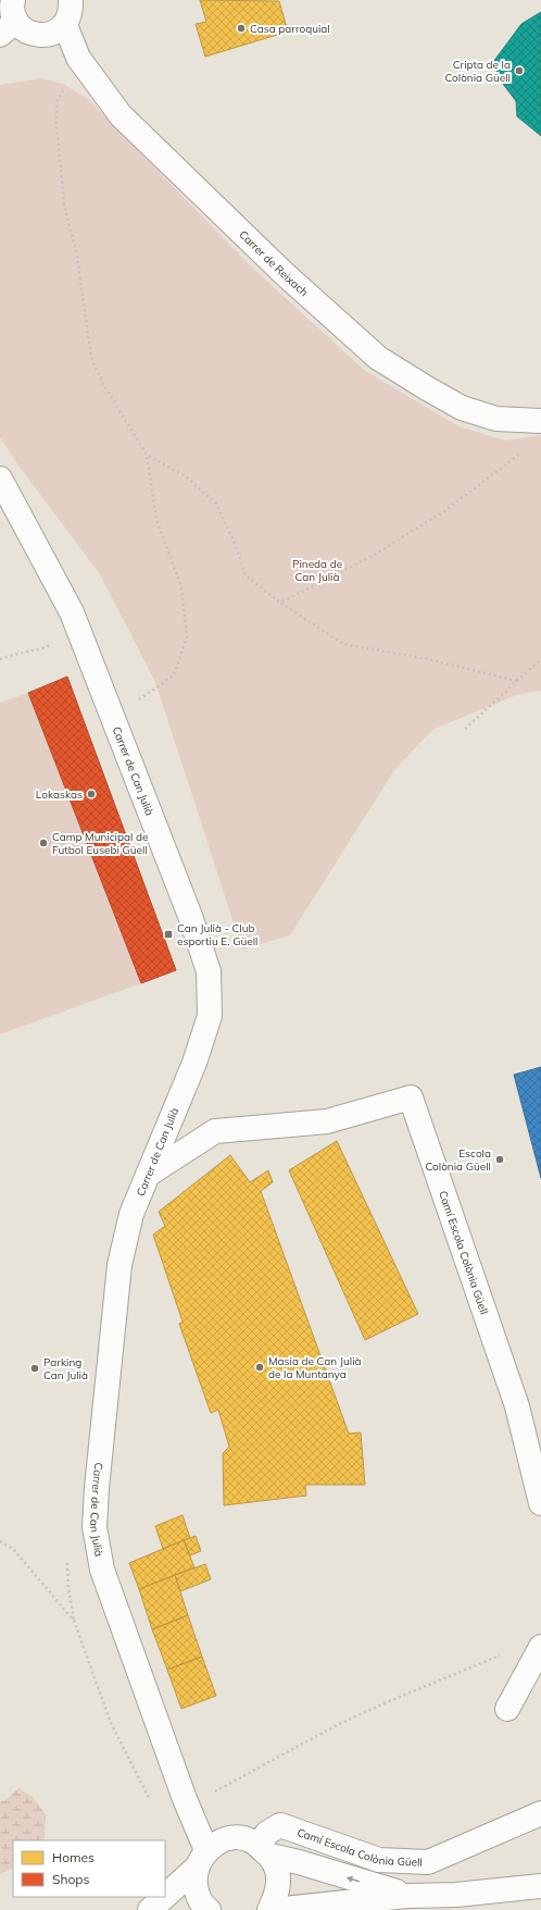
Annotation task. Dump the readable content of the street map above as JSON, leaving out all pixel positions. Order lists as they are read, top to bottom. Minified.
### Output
{"streets":{"street":["Carrer de Reixach","Carrer de Can Julià","Camí Escola Colònia Güell"]},"crossings":[["Carrer de Can Julià","Camí Escola Colònia Güell"]],"parks":["Pineda de Can Julià"],"places":{"other":["Casa parroquial","Cripta de la Colònia Güell","Lokaskas","Camp Municipal de Futbol Eusebi Güell","Escola Colònia Güell","Masia de Can Julià de la Muntanya","Parking Can Julià"],"transit":["Can Julià - Club esportiu E. Güell"]},"legend":["Homes","Shops"]}
